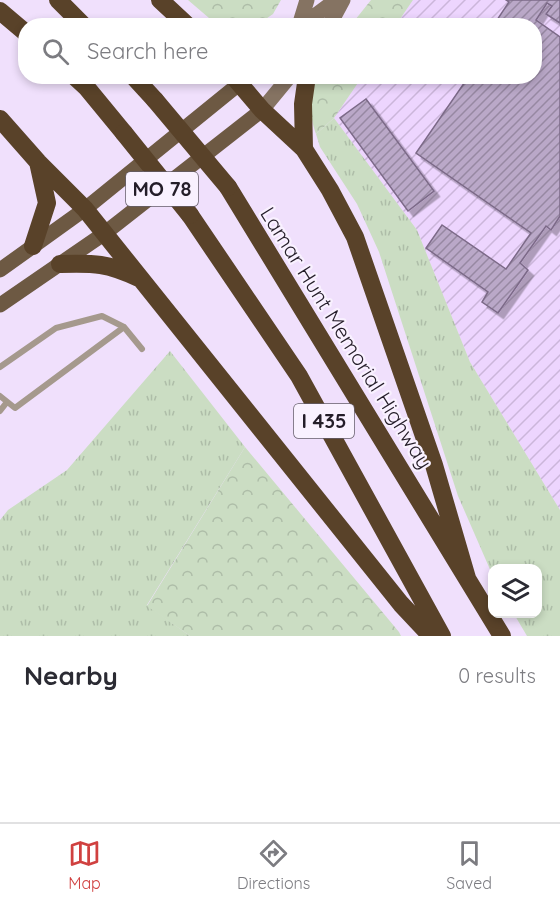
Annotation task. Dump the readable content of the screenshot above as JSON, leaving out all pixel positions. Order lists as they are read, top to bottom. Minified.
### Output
{"streets":{"highway":["Lamar Hunt Memorial Highway","I 435"],"main road":["MO 78"]},"page":{"search":"Search here","heading":["Nearby","0 results"],"nav":["Map","Directions","Saved"]}}
